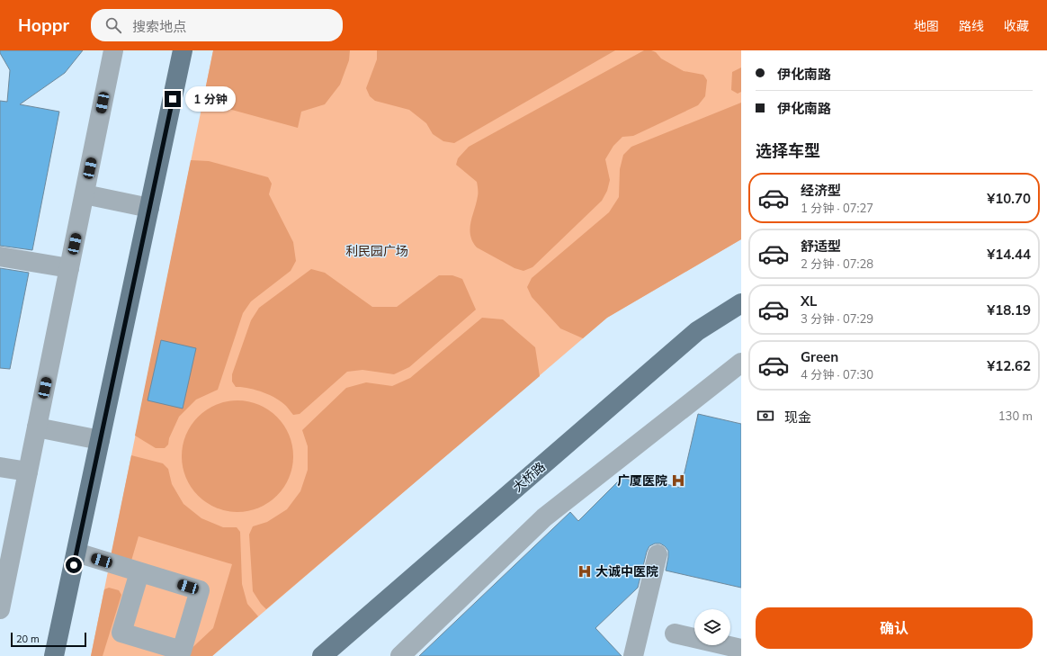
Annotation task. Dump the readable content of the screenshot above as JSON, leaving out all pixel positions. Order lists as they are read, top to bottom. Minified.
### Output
{"streets":{"main road":["大桥路"]},"parks":["利民园广场"],"places":{"hospital":["广厦医院","大诚中医院"]},"scale_bar":"20 m","page":{"header":"Hoppr","search":"搜索地点","nav":["地图","路线","收藏"],"banner":["伊化南路","伊化南路"],"bubble":"1 分钟","heading":"选择车型","list":[{"name":"经济型","note":"1 分钟 · 07:27","value":"¥10.70"},{"name":"舒适型","note":"2 分钟 · 07:28","value":"¥14.44"},{"name":"XL","note":"3 分钟 · 07:29","value":"¥18.19"},{"name":"Green","note":"4 分钟 · 07:30","value":"¥12.62"}],"pay":["现金","130 m"],"buttons":"确认","scale":"20 m"}}
